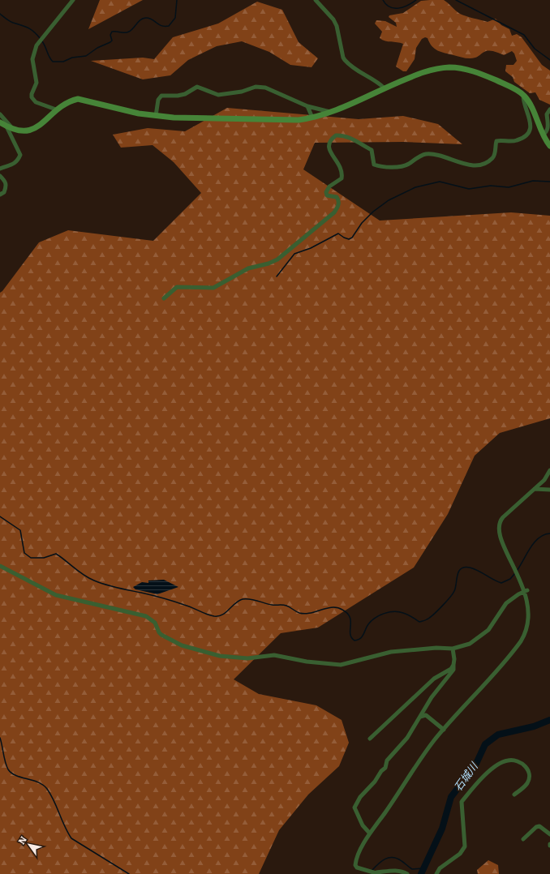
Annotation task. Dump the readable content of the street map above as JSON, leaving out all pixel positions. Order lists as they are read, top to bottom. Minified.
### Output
{"water":["石城川"],"north":"top left"}
